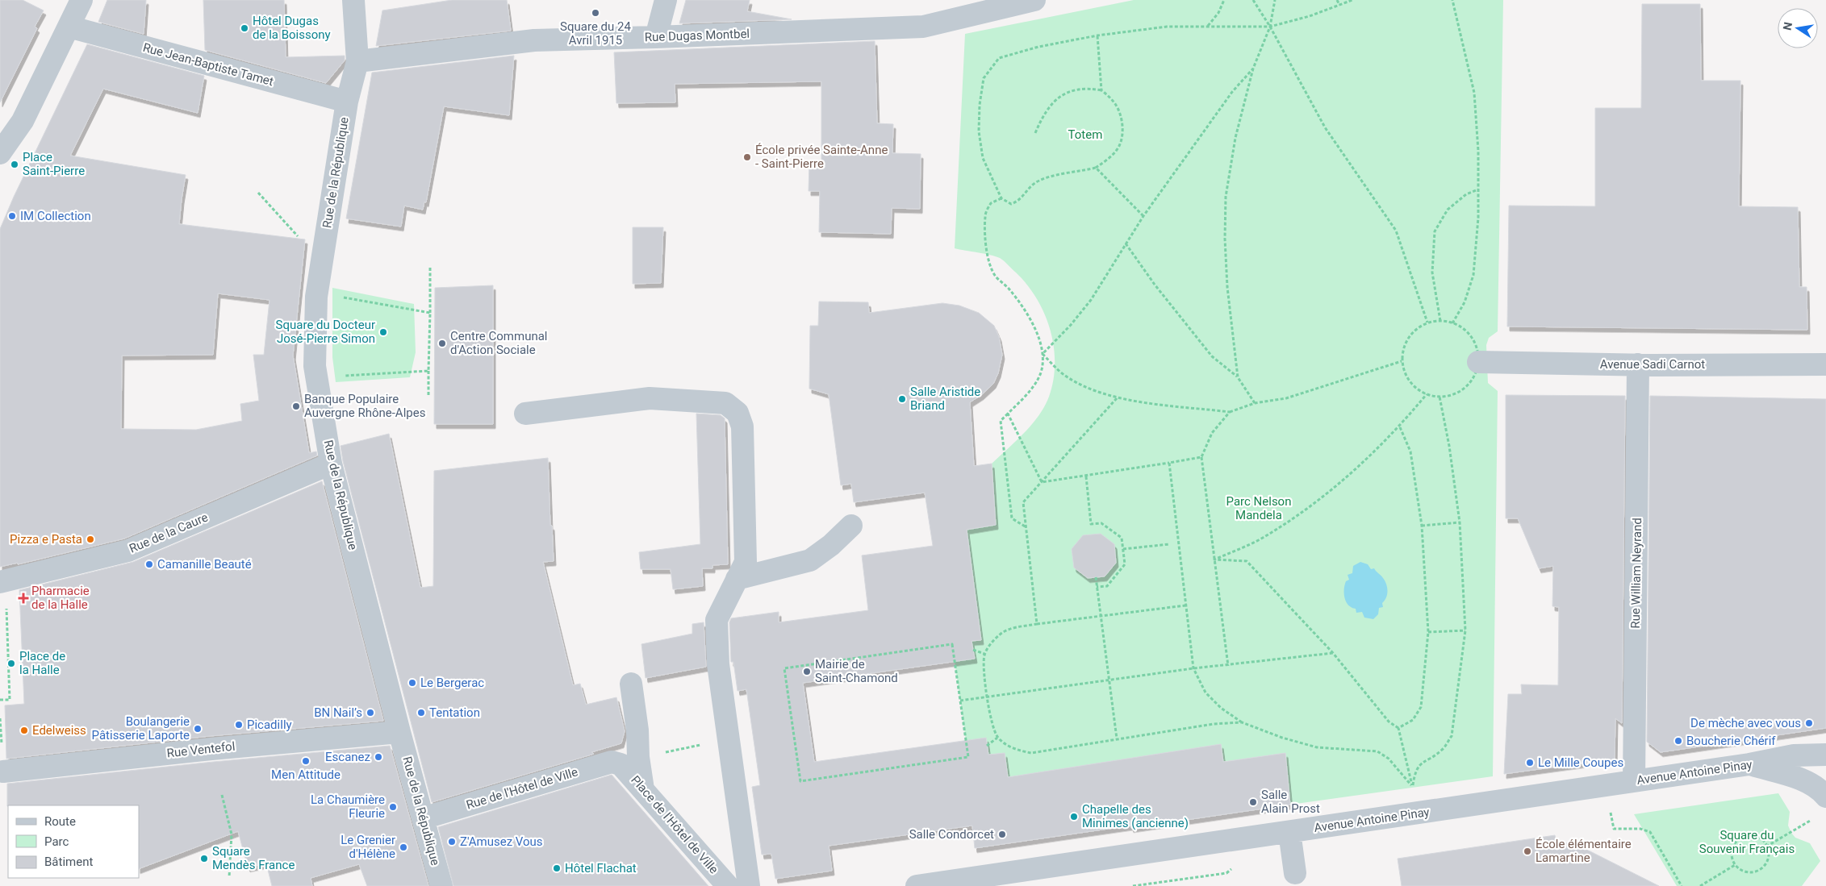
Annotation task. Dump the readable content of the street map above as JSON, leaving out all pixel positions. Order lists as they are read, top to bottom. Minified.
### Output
{"streets":{"street":["Rue Dugas Montbel","Rue Jean-Baptiste Tamet","Rue de la République","Avenue Sadi Carnot","Rue de la Caure","Rue William Neyrand","Rue Ventefol","Avenue Antoine Pinay","Rue de l'Hôtel de Ville","Place de l'Hôtel de Ville"]},"crossings":[["Rue Dugas Montbel","Rue de la République"],["Rue Jean-Baptiste Tamet","Rue de la République"],["Rue de la République","Rue de la Caure"],["Rue de la République","Rue Ventefol"],["Rue de la République","Rue de l'Hôtel de Ville"],["Avenue Sadi Carnot","Rue William Neyrand"],["Rue William Neyrand","Avenue Antoine Pinay"],["Rue de l'Hôtel de Ville","Place de l'Hôtel de Ville"]],"parks":["Totem","Parc Nelson Mandela","Square du Souvenir Français"],"places":{"other":["Square du 24 Avril 1915","Hôtel Dugas de la Boissony","École privée Sainte-Anne - Saint-Pierre","Place Saint-Pierre","IM Collection","Square du Docteur José-Pierre Simon","Centre Communal d'Action Sociale","Salle Aristide Briand","Banque Populaire Auvergne Rhône-Alpes","Pizza e Pasta","Camanille Beauté","Place de la Halle","Mairie de Saint-Chamond","Le Bergerac","BN Nail’s","Tentation","De mèche avec vous","Picadilly","Boulangerie Pâtisserie Laporte","Edelweiss","Boucherie Chérif","Escanez","Men Attitude","Le Mille Coupes","Salle Alain Prost","La Chaumière Fleurie","Chapelle des Minimes (ancienne)","Salle Condorcet","Z'Amusez Vous","Le Grenier d'Hélène","École élémentaire Lamartine","Square Mendès France","Hôtel Flachat"],"health":["Pharmacie de la Halle"]},"legend":["Route","Parc","Bâtiment"],"north":"left"}
